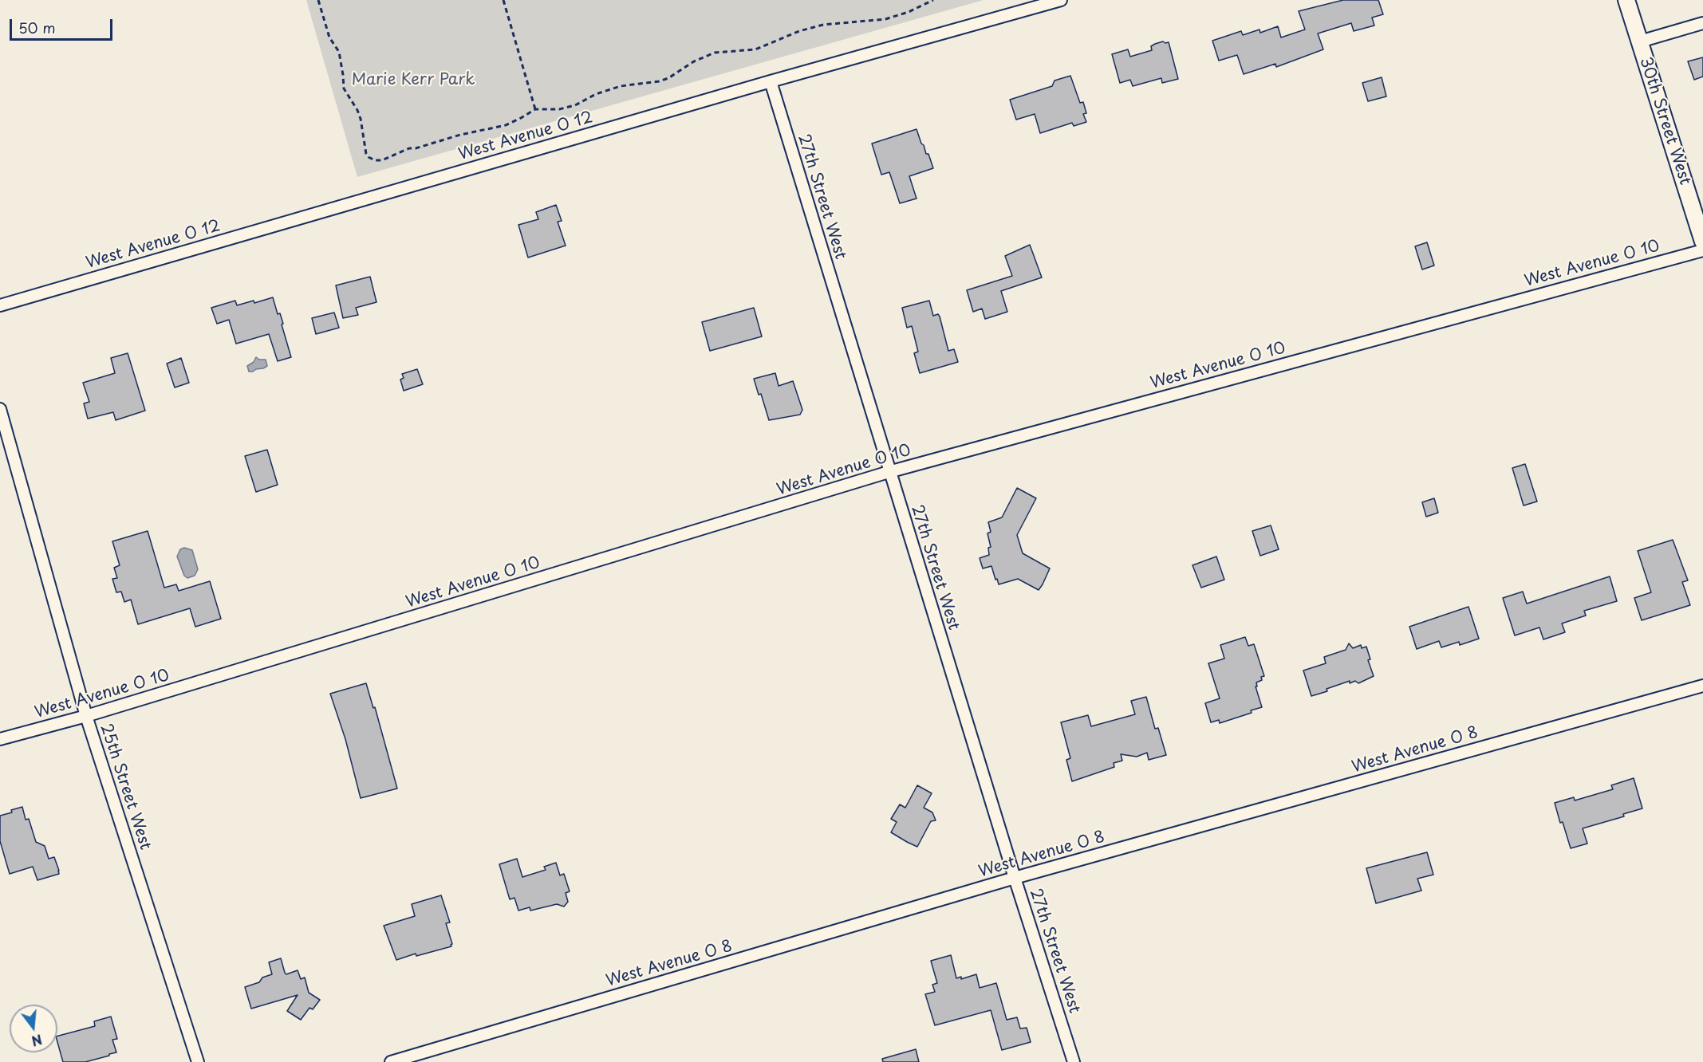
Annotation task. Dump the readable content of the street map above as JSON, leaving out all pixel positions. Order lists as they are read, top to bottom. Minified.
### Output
{"streets":{"main road":["30th Street West"],"street":["West Avenue O 12","27th Street West","West Avenue O 10","West Avenue O 8","25th Street West"]},"crossings":[["West Avenue O 12","27th Street West"],["27th Street West","West Avenue O 10"],["27th Street West","West Avenue O 8"],["West Avenue O 10","25th Street West"]],"parks":["Marie Kerr Park"],"scale_bar":"50 m","north":"bottom"}
